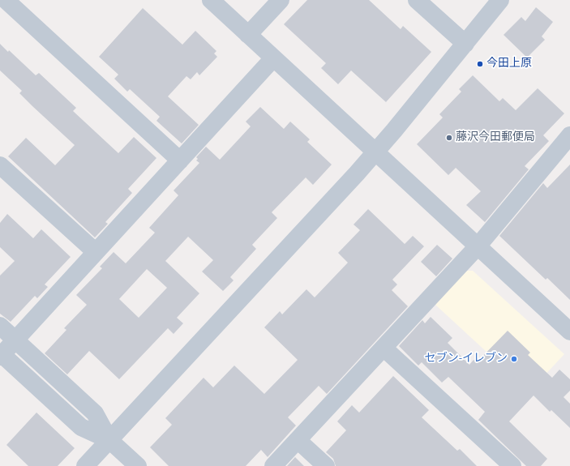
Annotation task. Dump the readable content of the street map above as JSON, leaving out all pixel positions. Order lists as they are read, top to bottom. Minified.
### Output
{"places":["今田上原","藤沢今田郵便局","セブン-イレブン"]}
